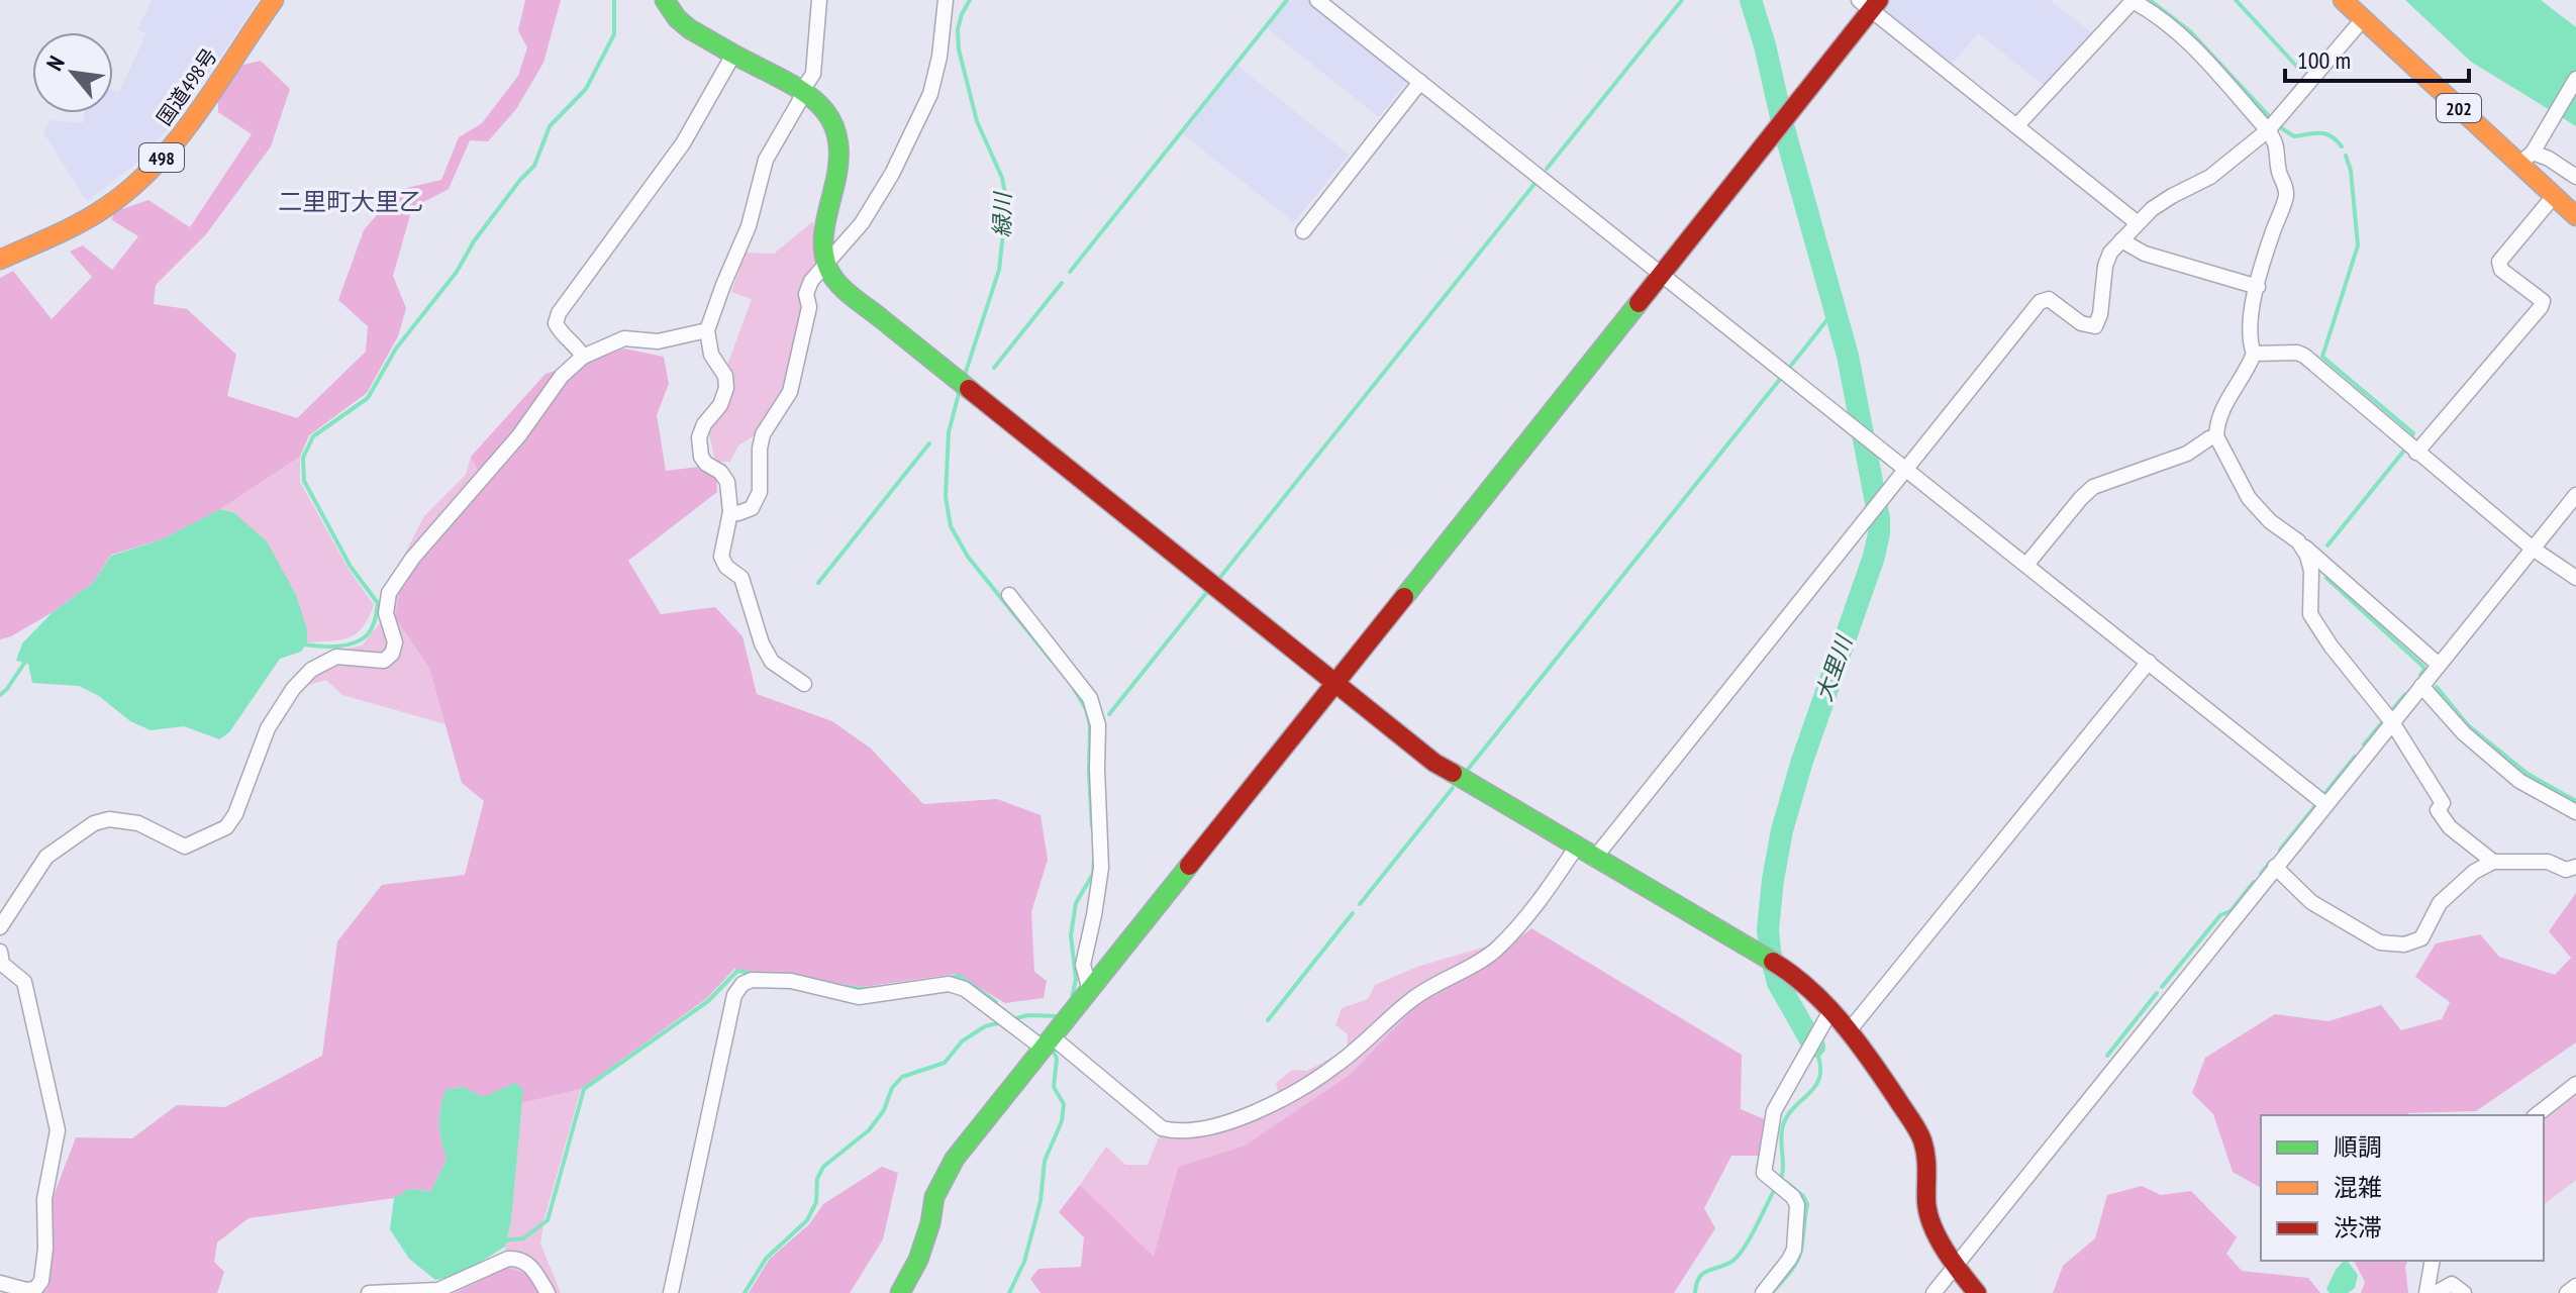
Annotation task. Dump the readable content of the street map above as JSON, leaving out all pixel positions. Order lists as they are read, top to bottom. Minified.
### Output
{"streets":{"main road":["国道498号","202","498"]},"districts":["二里町大里乙"],"water":["緑川","大里川"],"legend":["順調","混雑","渋滞"],"scale_bar":"100 m","north":"top left"}
